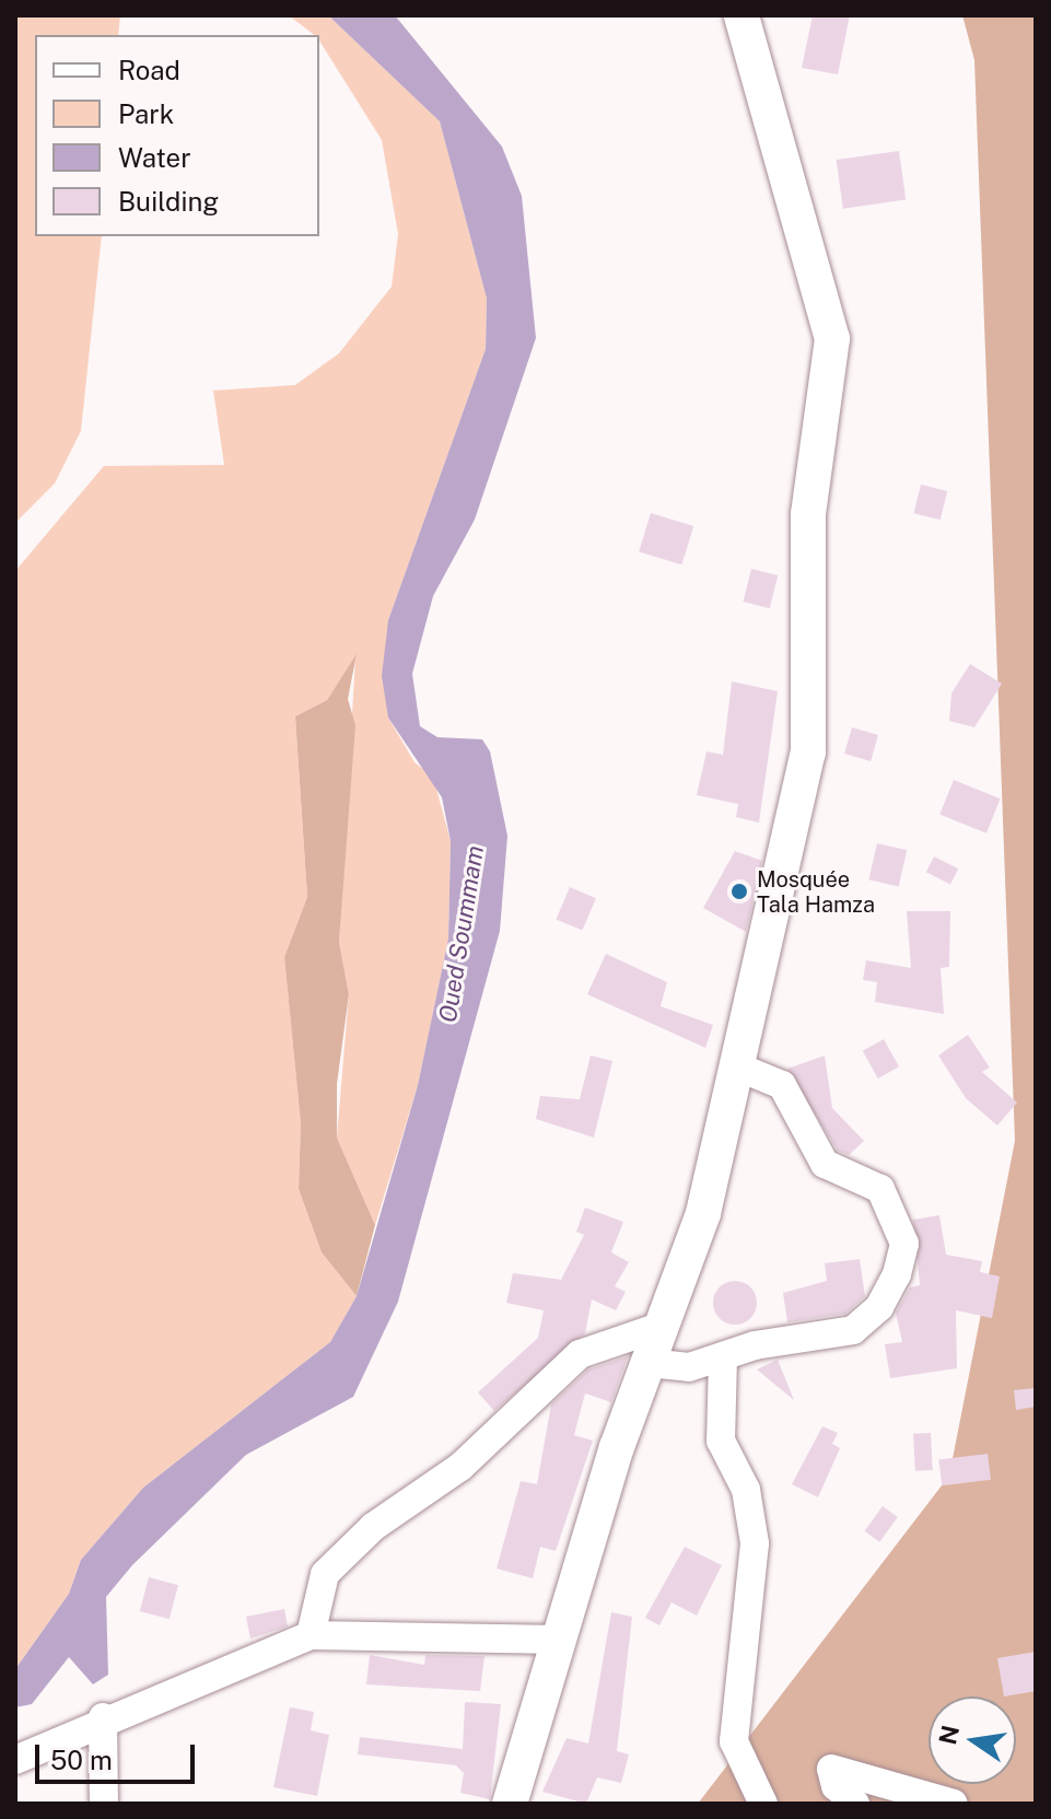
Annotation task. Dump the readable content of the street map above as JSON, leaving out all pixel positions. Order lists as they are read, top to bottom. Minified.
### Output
{"water":["Oued Soummam"],"places":["Mosquée Tala Hamza"],"legend":["Road","Park","Water","Building"],"scale_bar":"50 m","north":"left"}
